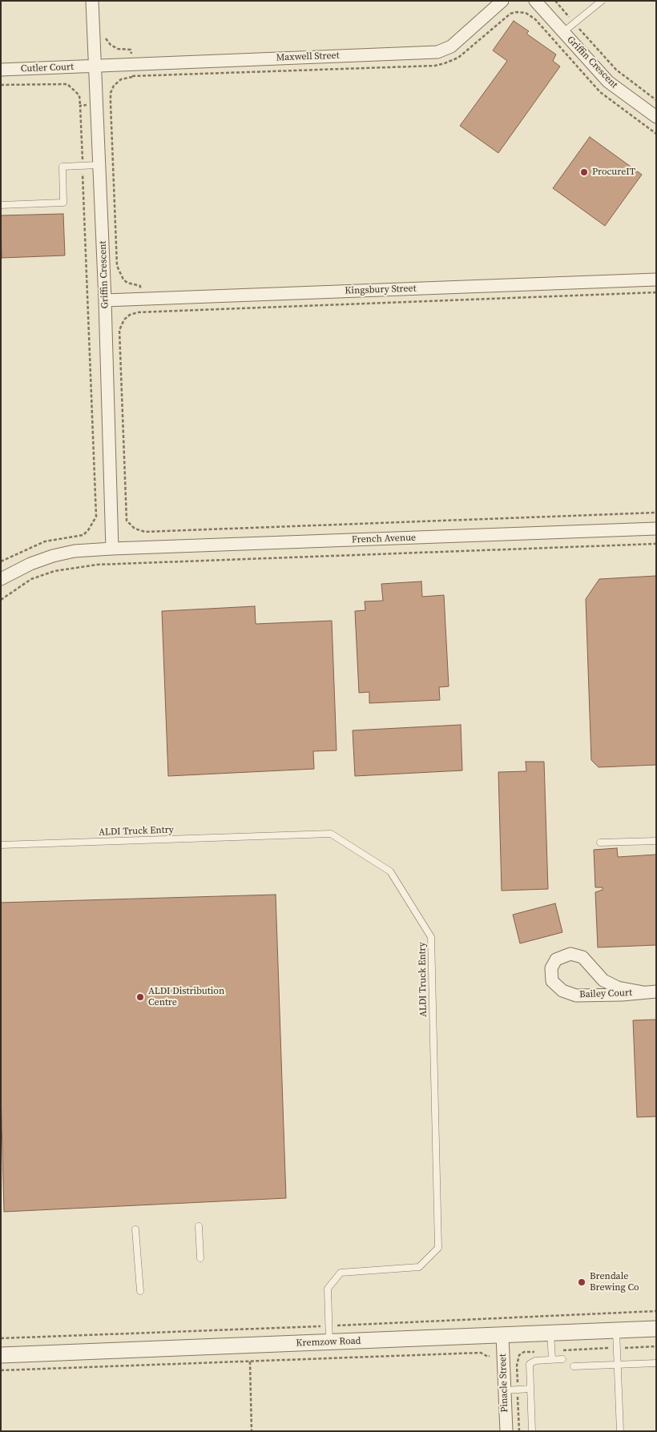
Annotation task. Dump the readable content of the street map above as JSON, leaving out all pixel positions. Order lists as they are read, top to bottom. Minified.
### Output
{"streets":{"street":["Maxwell Street","Griffin Crescent","Cutler Court","Kingsbury Street","French Avenue","Bailey Court","Kremzow Road","Pinacle Street"],"lane":["ALDI Truck Entry"]},"crossings":[["Maxwell Street","Griffin Crescent"],["Maxwell Street","Cutler Court"],["Griffin Crescent","Cutler Court"],["Griffin Crescent","Kingsbury Street"],["Griffin Crescent","French Avenue"],["ALDI Truck Entry","Kremzow Road"],["Kremzow Road","Pinacle Street"]],"places":["ProcureIT","ALDI Distribution Centre","Brendale Brewing Co"]}
